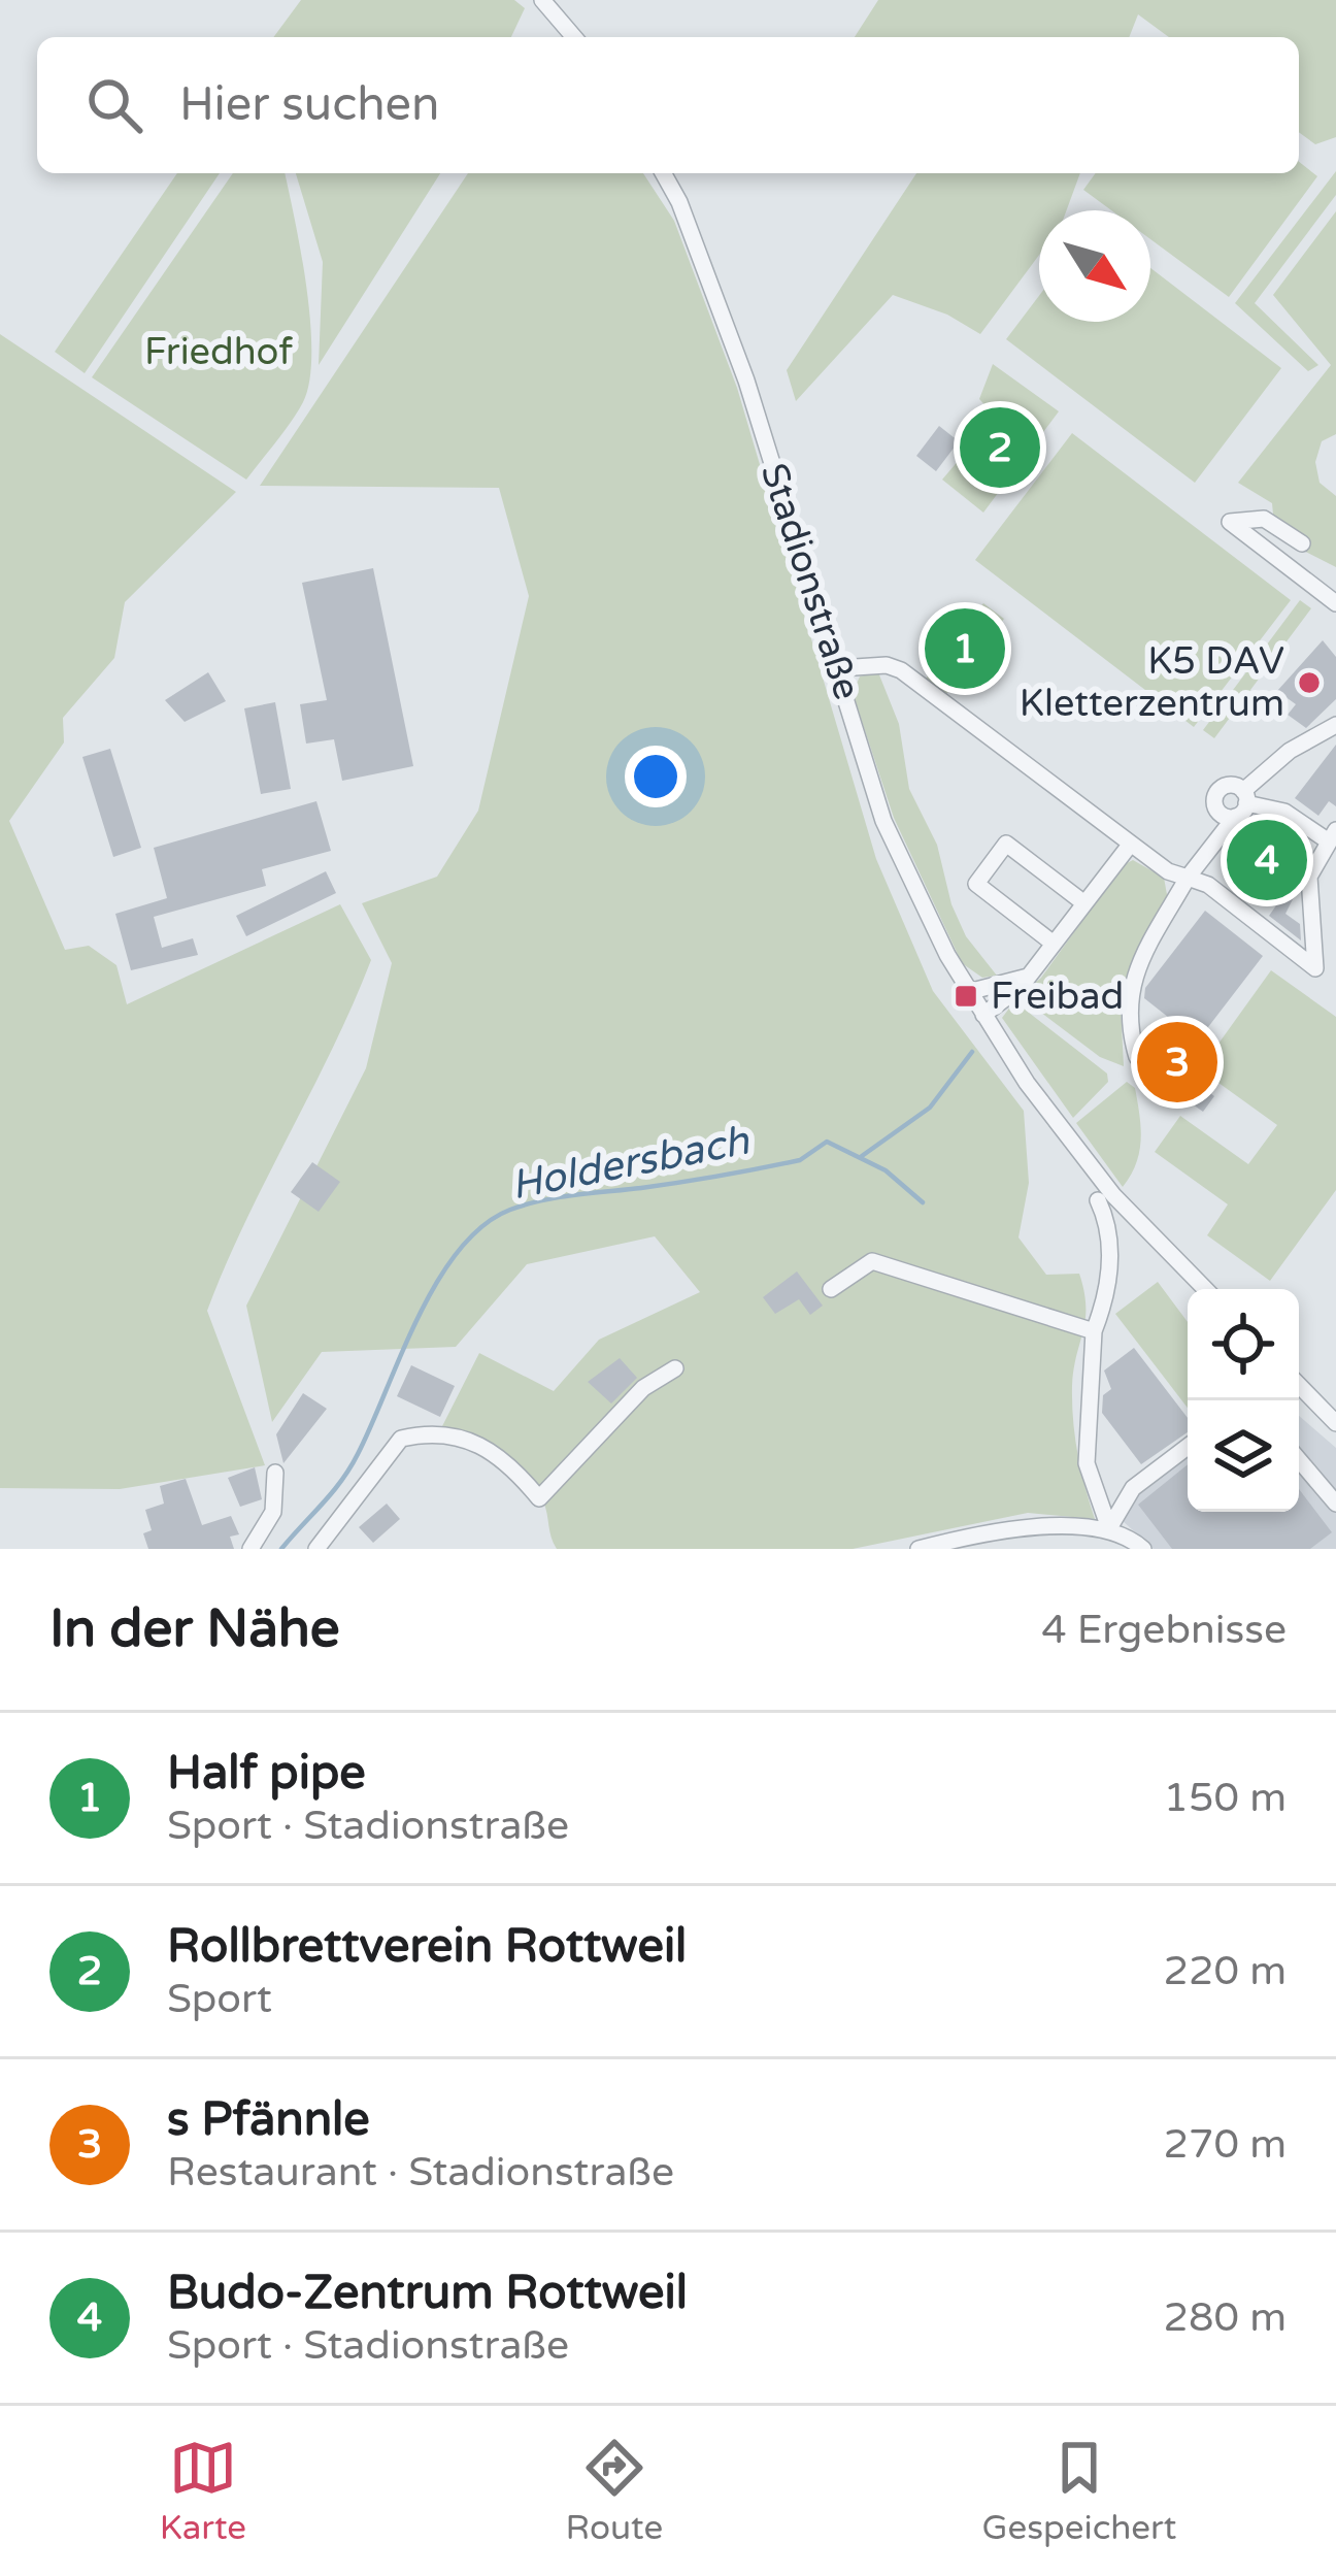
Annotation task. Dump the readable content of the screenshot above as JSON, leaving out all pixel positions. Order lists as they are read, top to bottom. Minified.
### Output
{"streets":{"street":["Stadionstraße"]},"water":["Holdersbach"],"parks":["Friedhof"],"places":{"other":["K5 DAV Kletterzentrum"],"transit":["Freibad"]},"north":"bottom right","page":{"search":"Hier suchen","pins":["2","1","4","3"],"heading":["In der Nähe","4 Ergebnisse"],"list":[{"mark":"1","name":"Half pipe","note":"Sport · Stadionstraße","value":"150 m"},{"mark":"2","name":"Rollbrettverein Rottweil","note":"Sport","value":"220 m"},{"mark":"3","name":"s Pfännle","note":"Restaurant · Stadionstraße","value":"270 m"},{"mark":"4","name":"Budo-Zentrum Rottweil","note":"Sport · Stadionstraße","value":"280 m"}],"nav":["Karte","Route","Gespeichert"]}}
